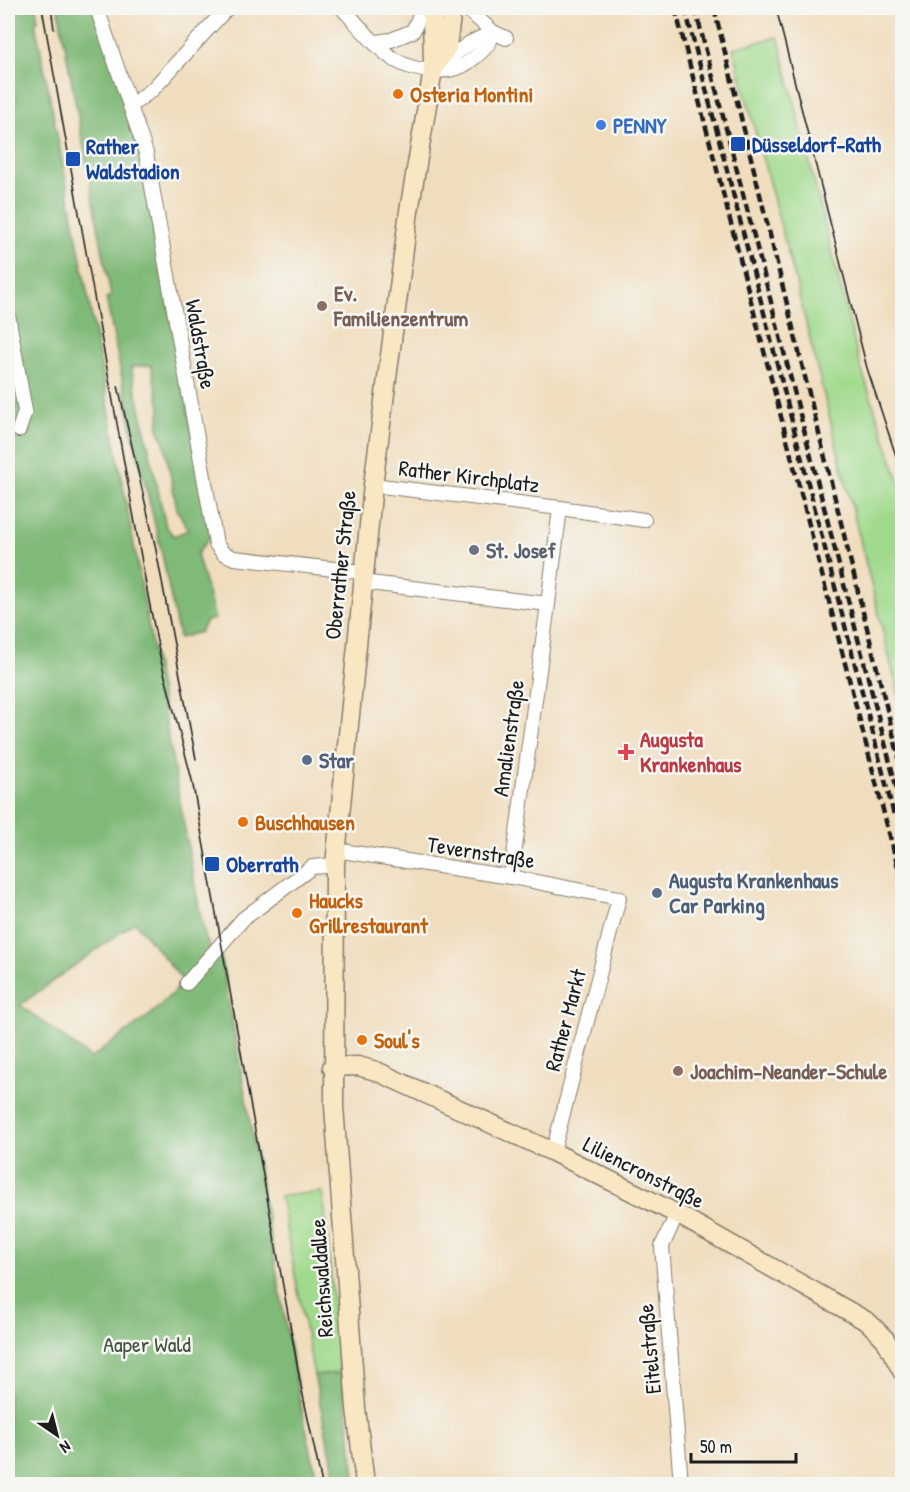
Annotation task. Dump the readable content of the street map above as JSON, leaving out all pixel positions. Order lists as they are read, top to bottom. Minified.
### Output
{"streets":{"main road":["Oberrather Straße","Liliencronstraße","Reichswaldallee"],"street":["Waldstraße","Rather Kirchplatz","Amalienstraße","Tevernstraße","Rather Markt","Eitelstraße"]},"crossings":[["Waldstraße","Oberrather Straße"],["Rather Kirchplatz","Oberrather Straße"],["Rather Kirchplatz","Amalienstraße"],["Oberrather Straße","Tevernstraße"],["Oberrather Straße","Liliencronstraße"],["Oberrather Straße","Reichswaldallee"],["Amalienstraße","Tevernstraße"],["Tevernstraße","Rather Markt"],["Rather Markt","Liliencronstraße"],["Liliencronstraße","Reichswaldallee"],["Liliencronstraße","Eitelstraße"]],"parks":["Aaper Wald"],"places":{"other":["Osteria Montini","PENNY","Ev. Familienzentrum","St. Josef","Star","Buschhausen","Augusta Krankenhaus Car Parking","Haucks Grillrestaurant","Soul's","Joachim-Neander-Schule"],"transit":["Düsseldorf-Rath","Rather Waldstadion","Oberrath"],"health":["Augusta Krankenhaus"]},"scale_bar":"50 m","north":"bottom right"}
